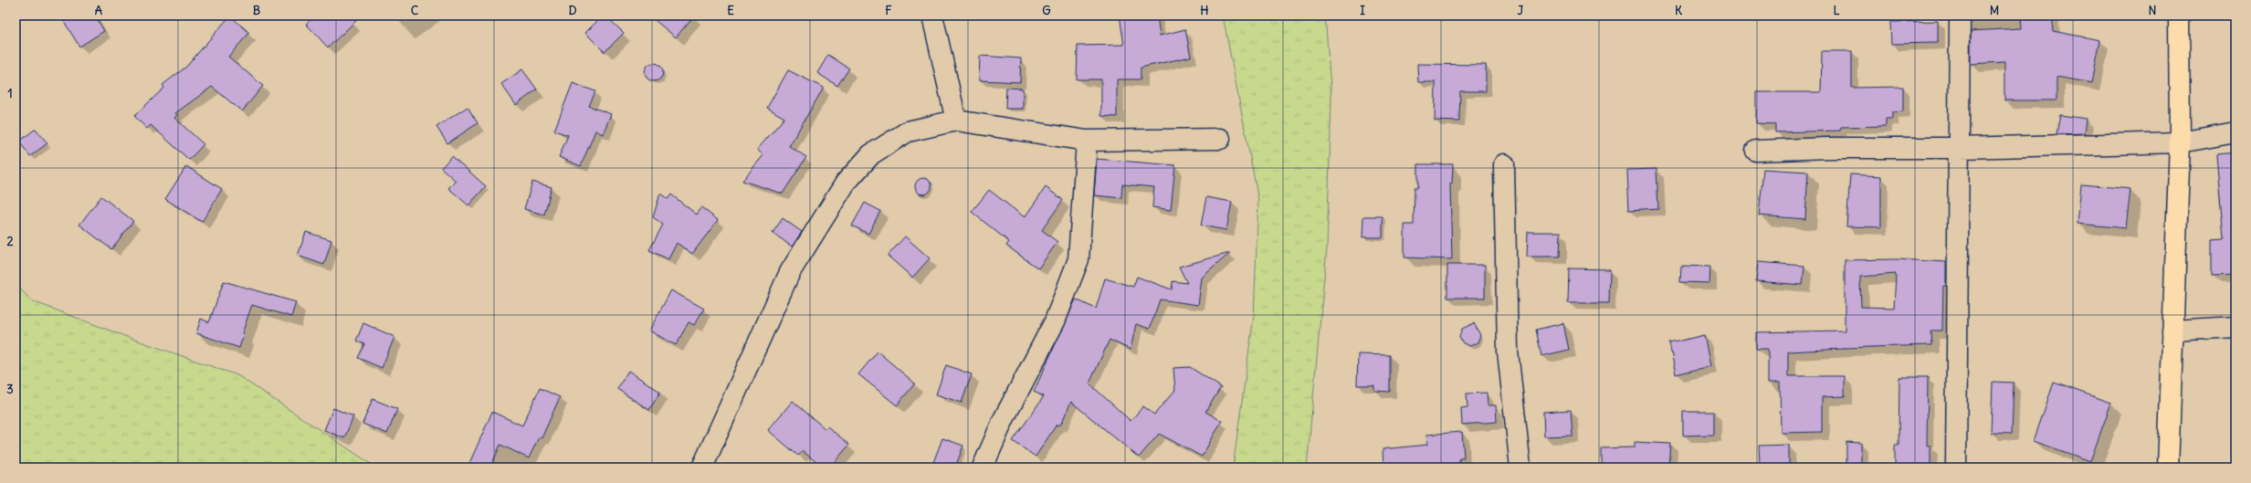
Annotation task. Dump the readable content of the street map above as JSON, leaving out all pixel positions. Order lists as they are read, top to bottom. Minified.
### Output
{"grid":{"columns":["A","B","C","D","E","F","G","H","I","J","K","L","M","N"],"rows":["1","2","3"]}}
